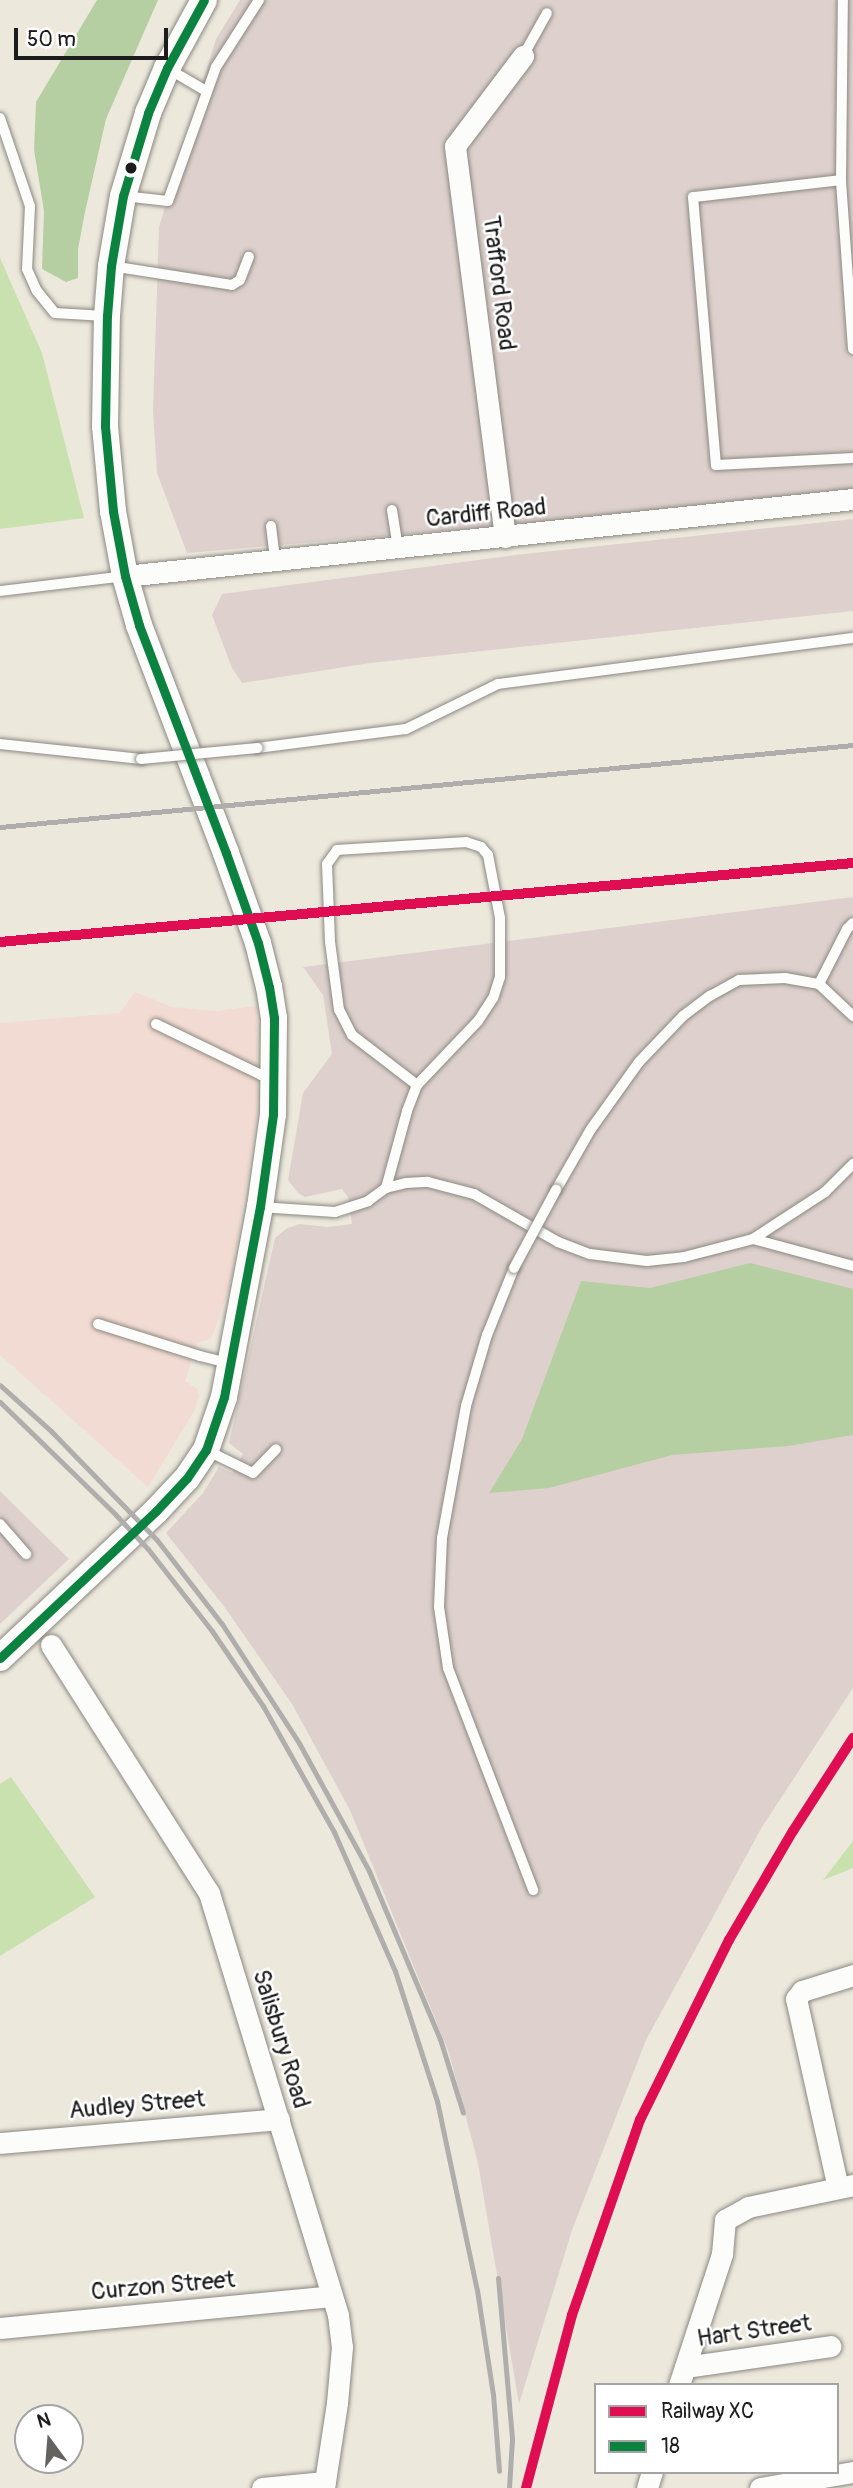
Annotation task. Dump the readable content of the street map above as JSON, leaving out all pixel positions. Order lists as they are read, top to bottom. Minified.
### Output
{"streets":{"street":["Trafford Road","Cardiff Road","Salisbury Road","Audley Street","Curzon Street","Hart Street"]},"crossings":[["Trafford Road","Cardiff Road"],["Salisbury Road","Audley Street"],["Salisbury Road","Curzon Street"]],"lines":["transit line 18","rail line XC"],"legend":["Railway XC","18"],"scale_bar":"50 m","north":"top"}
